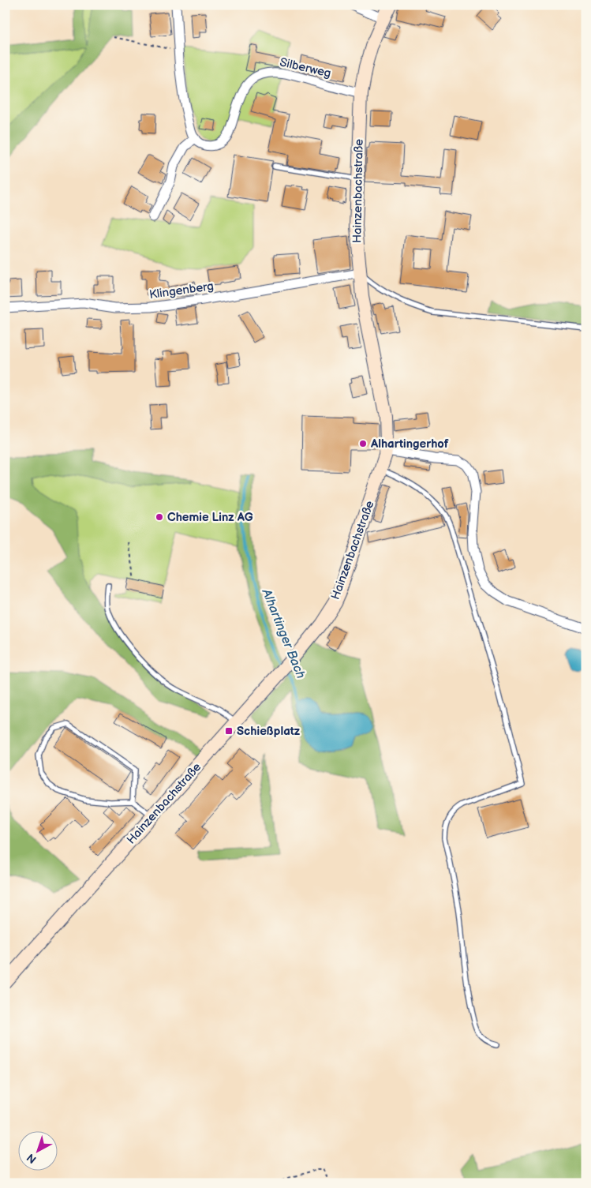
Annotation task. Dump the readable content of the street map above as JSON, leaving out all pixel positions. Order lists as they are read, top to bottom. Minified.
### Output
{"streets":{"street":["Silberweg","Hainzenbachstraße","Klingenberg"]},"crossings":[["Silberweg","Hainzenbachstraße"],["Hainzenbachstraße","Klingenberg"]],"water":["Alhartinger Bach"],"places":{"other":["Alhartingerhof","Chemie Linz AG"],"transit":["Schießplatz"]},"north":"bottom left"}
